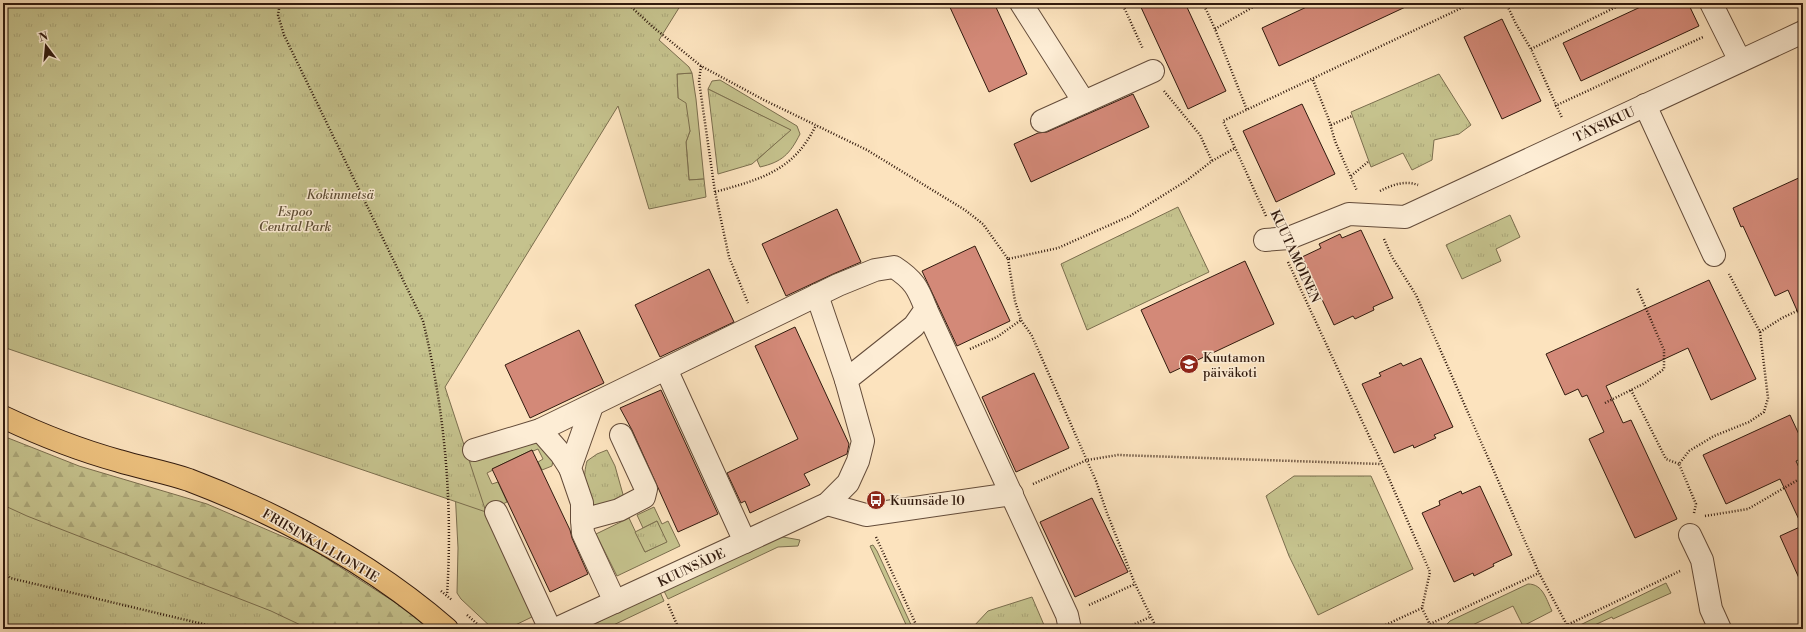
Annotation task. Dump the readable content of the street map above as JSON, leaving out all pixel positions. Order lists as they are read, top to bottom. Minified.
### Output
{"streets":{"main road":["FRIISINKALLIONTIE"],"street":["TÄYSIKUU","KUUNSÄDE"],"path":["KUUTAMOINEN"]},"parks":["Kokinmetsä","Espoo Central Park"],"places":{"school or university":["Kuutamon päiväkoti"],"bus stop":["Kuunsäde 10"]},"north":"top"}
